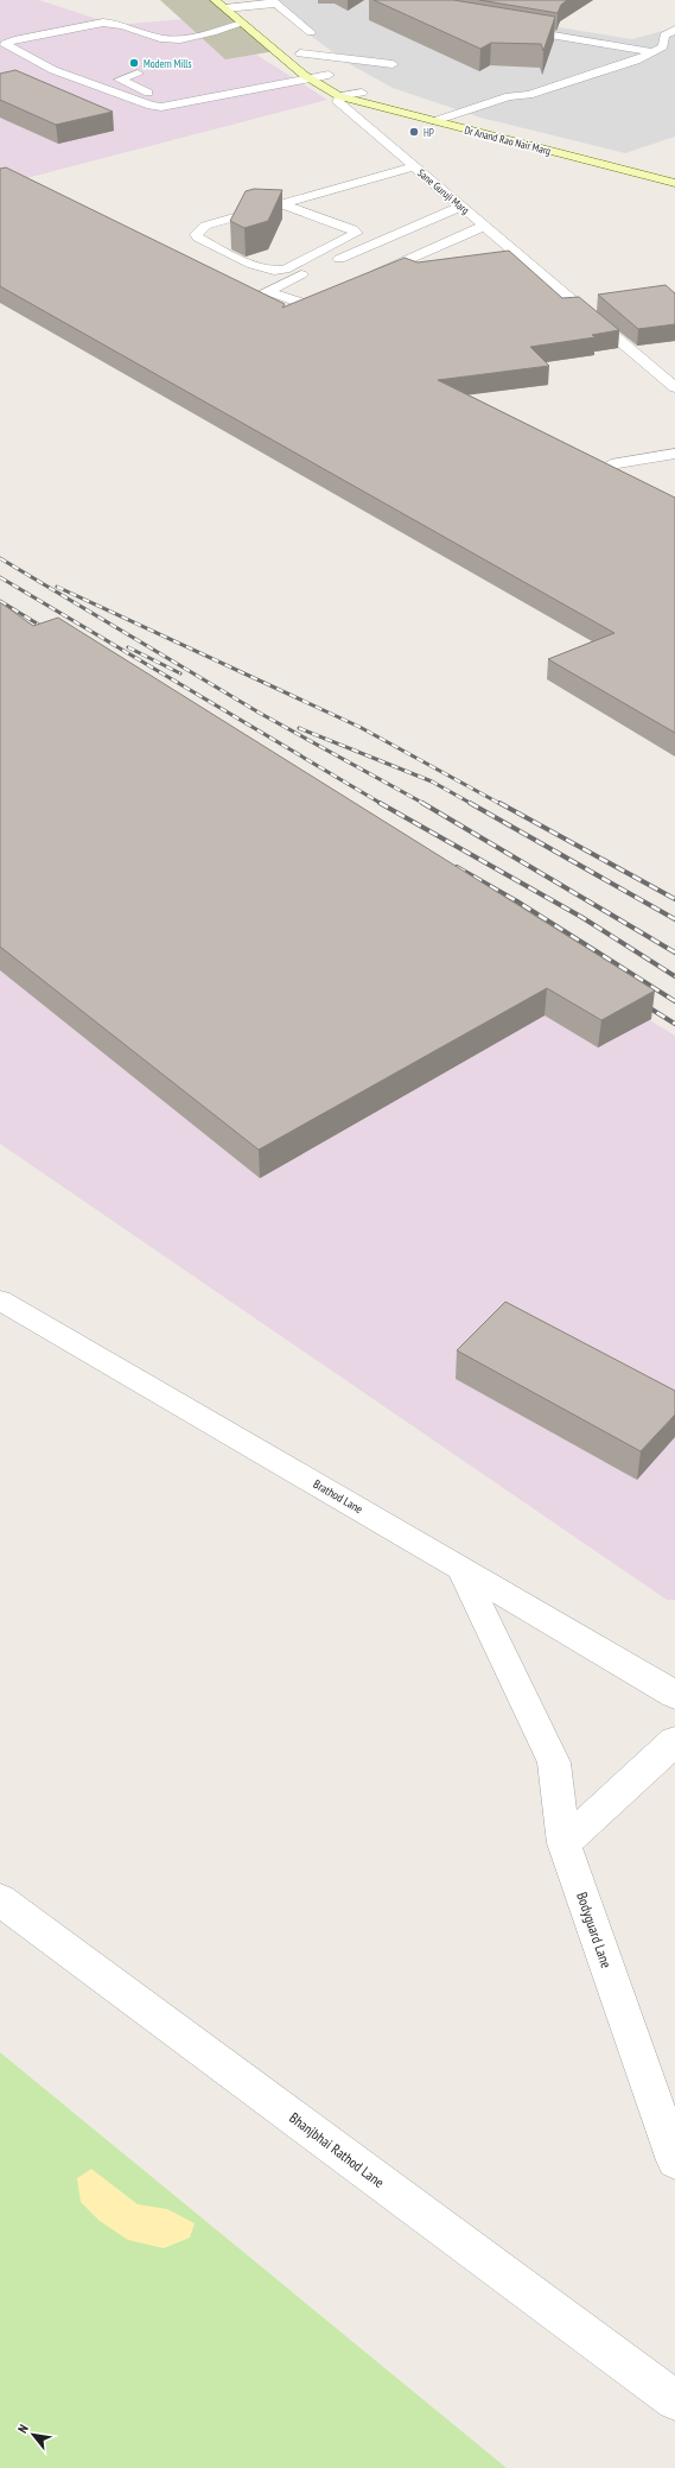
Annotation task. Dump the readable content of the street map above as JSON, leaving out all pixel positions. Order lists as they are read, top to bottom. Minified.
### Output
{"streets":{"main road":["Dr Anand Rao Nair Marg","Sane Guruji Marg"],"street":["Brathod Lane","Bodyguard Lane","Bhanjbhai Rathod Lane"]},"crossings":[["Dr Anand Rao Nair Marg","Sane Guruji Marg"],["Brathod Lane","Bodyguard Lane"]],"places":["Modern Mills","HP"],"north":"top left"}
